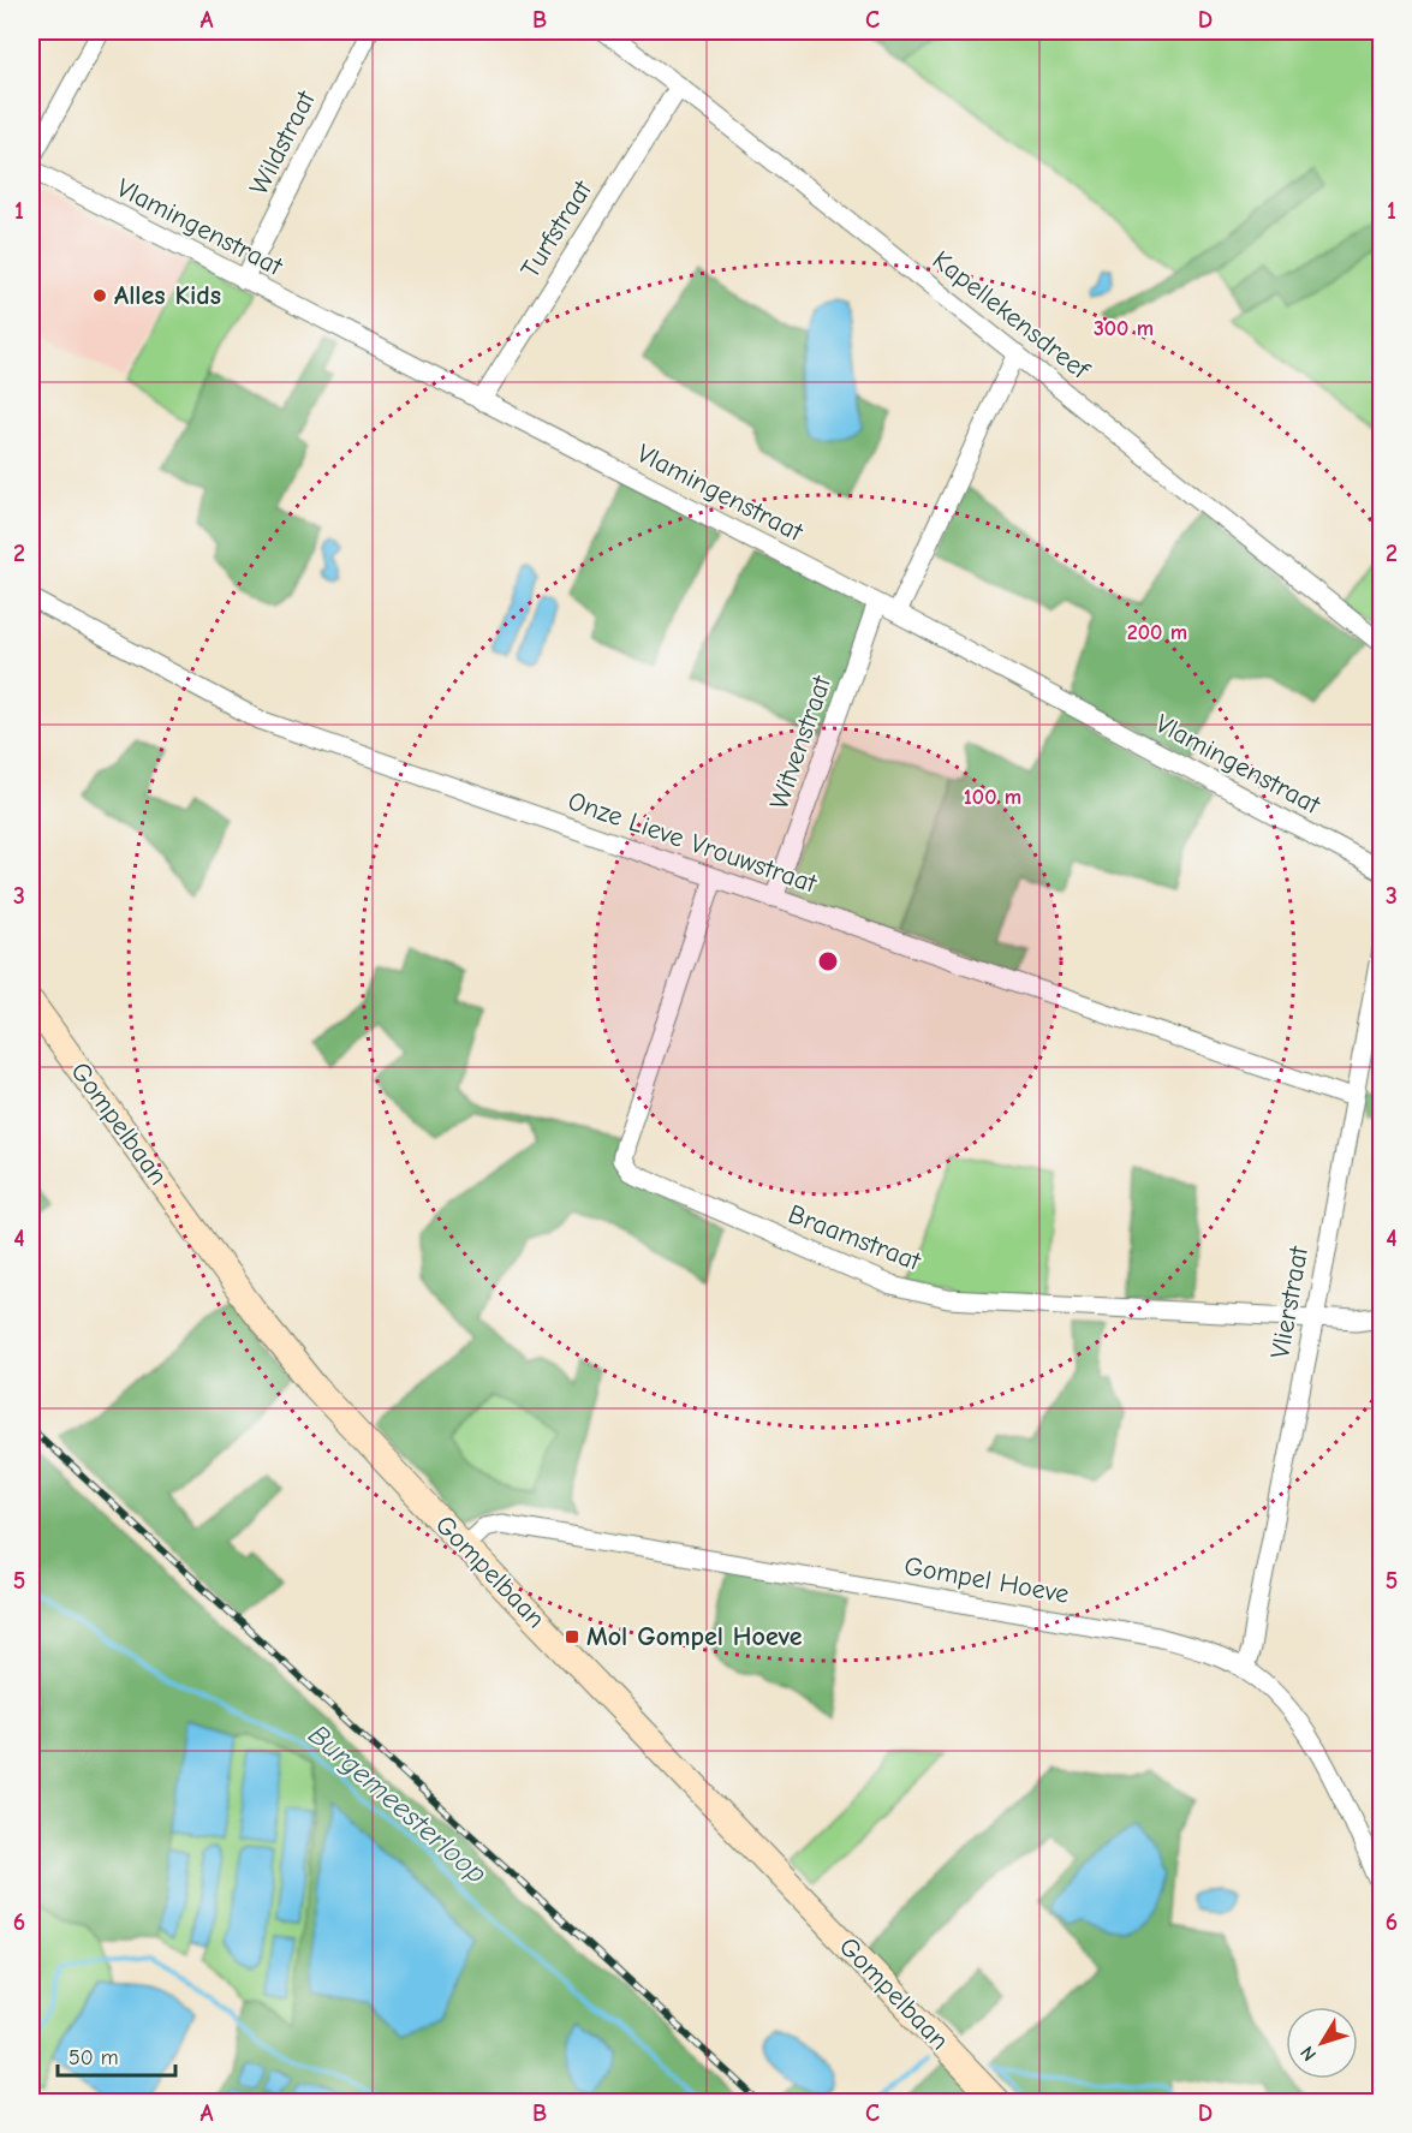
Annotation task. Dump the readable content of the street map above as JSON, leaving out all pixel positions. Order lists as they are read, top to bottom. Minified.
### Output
{"streets":{"street":["Wildstraat","Vlamingenstraat","Turfstraat","Kapellekensdreef","Witvenstraat","Onze Lieve Vrouwstraat","Gompelbaan","Braamstraat","Vlierstraat","Gompel Hoeve"]},"crossings":[["Wildstraat","Vlamingenstraat"],["Vlamingenstraat","Turfstraat"],["Vlamingenstraat","Witvenstraat"],["Turfstraat","Kapellekensdreef"],["Witvenstraat","Onze Lieve Vrouwstraat"],["Onze Lieve Vrouwstraat","Braamstraat"],["Onze Lieve Vrouwstraat","Vlierstraat"],["Gompelbaan","Gompel Hoeve"],["Braamstraat","Vlierstraat"],["Vlierstraat","Gompel Hoeve"]],"water":["Burgemeesterloop"],"places":{"other":["Alles Kids"],"transit":["Mol Gompel Hoeve"]},"scale_bar":"50 m","north":"bottom left","grid":{"columns":["A","B","C","D"],"rows":["1","2","3","4","5","6"]},"rings":["300 m","200 m","100 m"]}
